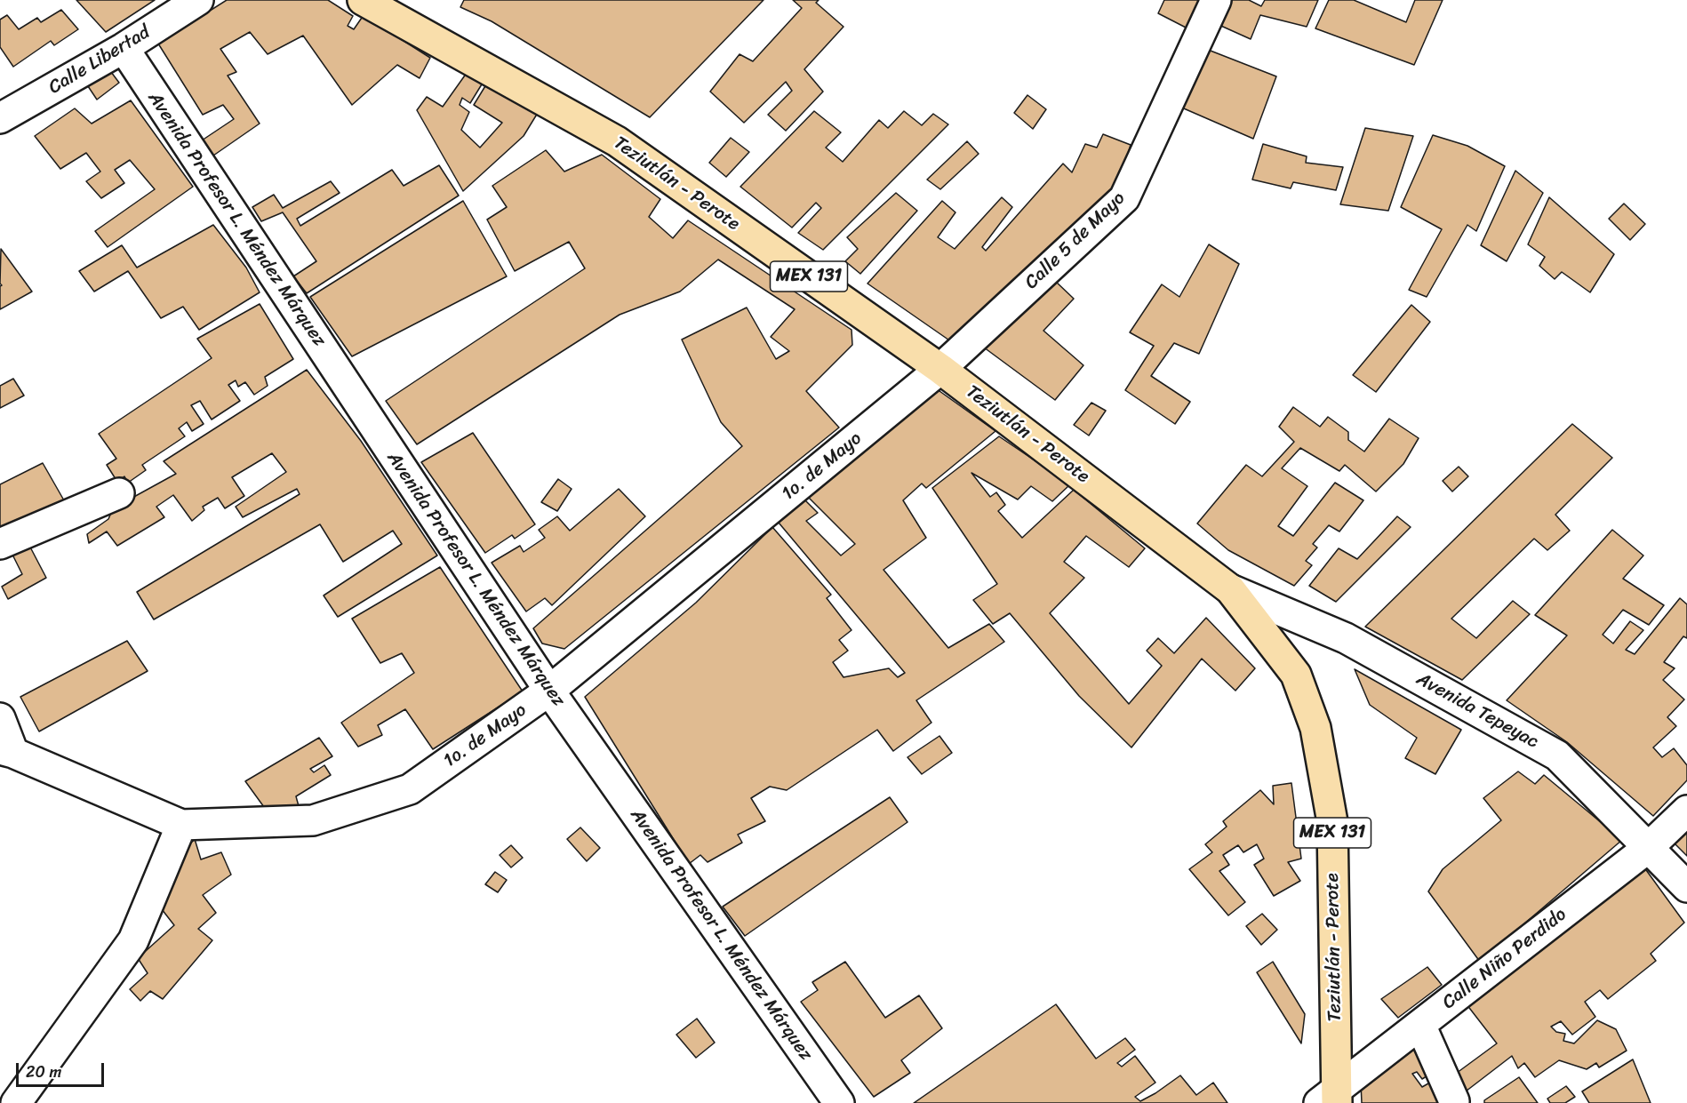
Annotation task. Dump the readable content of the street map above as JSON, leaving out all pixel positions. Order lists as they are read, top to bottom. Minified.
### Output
{"streets":{"main road":["Teziutlán - Perote","MEX 131"],"street":["Calle Libertad","Avenida Profesor L. Méndez Márquez","Calle 5 de Mayo","1o. de Mayo","Avenida Tepeyac","Calle Niño Perdido"]},"crossings":[["Calle Libertad","Avenida Profesor L. Méndez Márquez"],["Teziutlán - Perote","Calle 5 de Mayo"],["Teziutlán - Perote","1o. de Mayo"],["Teziutlán - Perote","Avenida Tepeyac"],["Teziutlán - Perote","Calle Niño Perdido"],["Avenida Profesor L. Méndez Márquez","1o. de Mayo"],["Calle 5 de Mayo","1o. de Mayo"],["Avenida Tepeyac","Calle Niño Perdido"]],"scale_bar":"20 m"}
